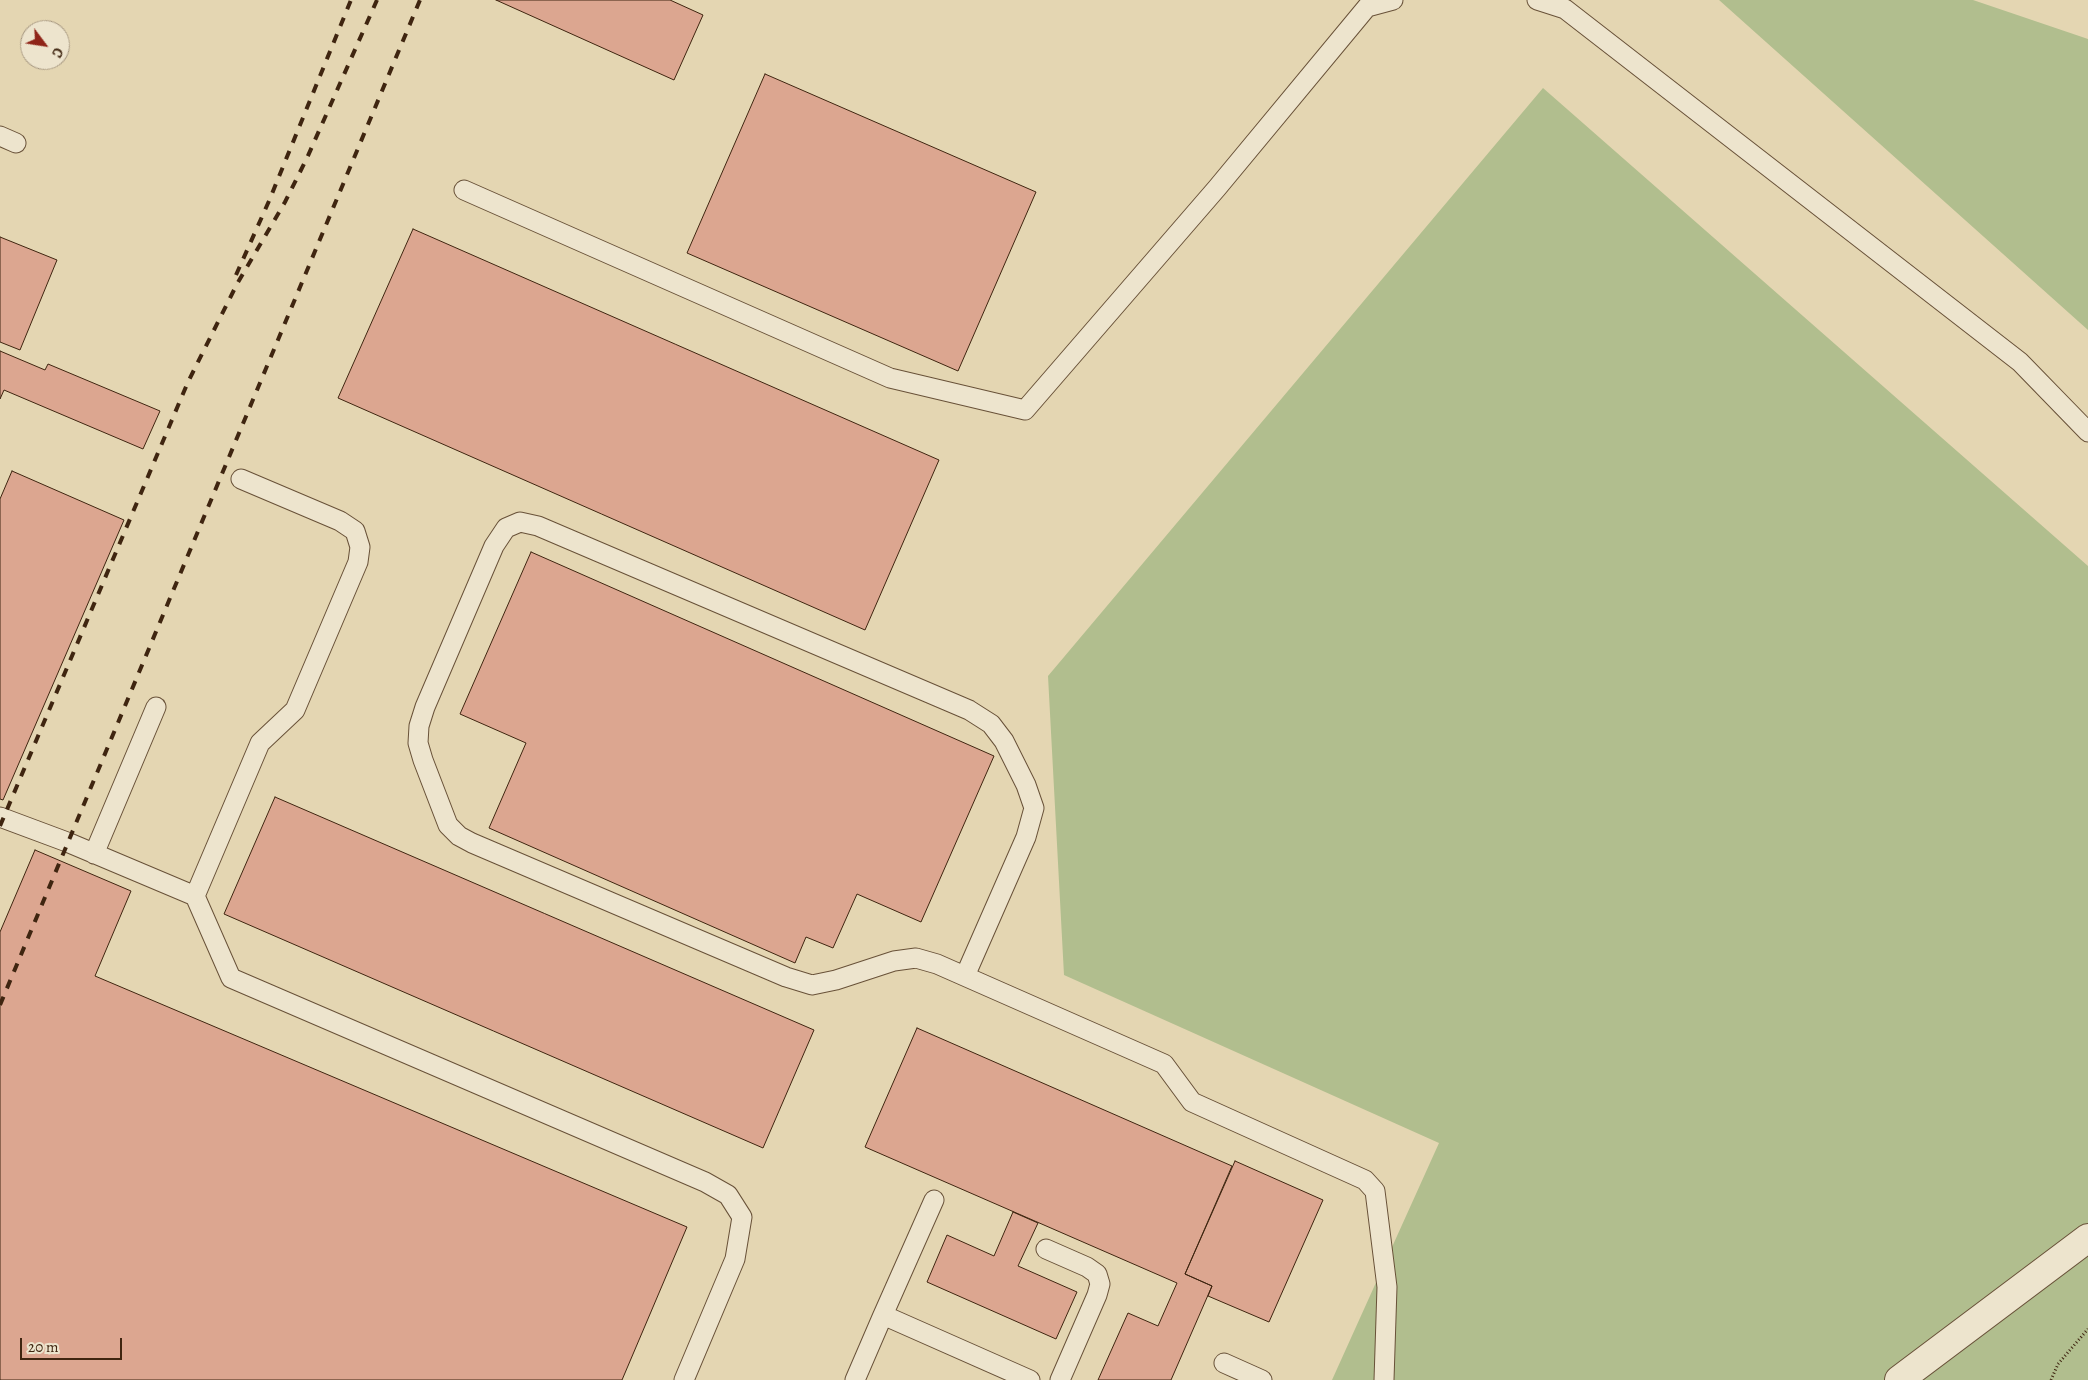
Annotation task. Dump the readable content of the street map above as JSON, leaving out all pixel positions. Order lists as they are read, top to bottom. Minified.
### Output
{"scale_bar":"20 m","north":"bottom right"}
